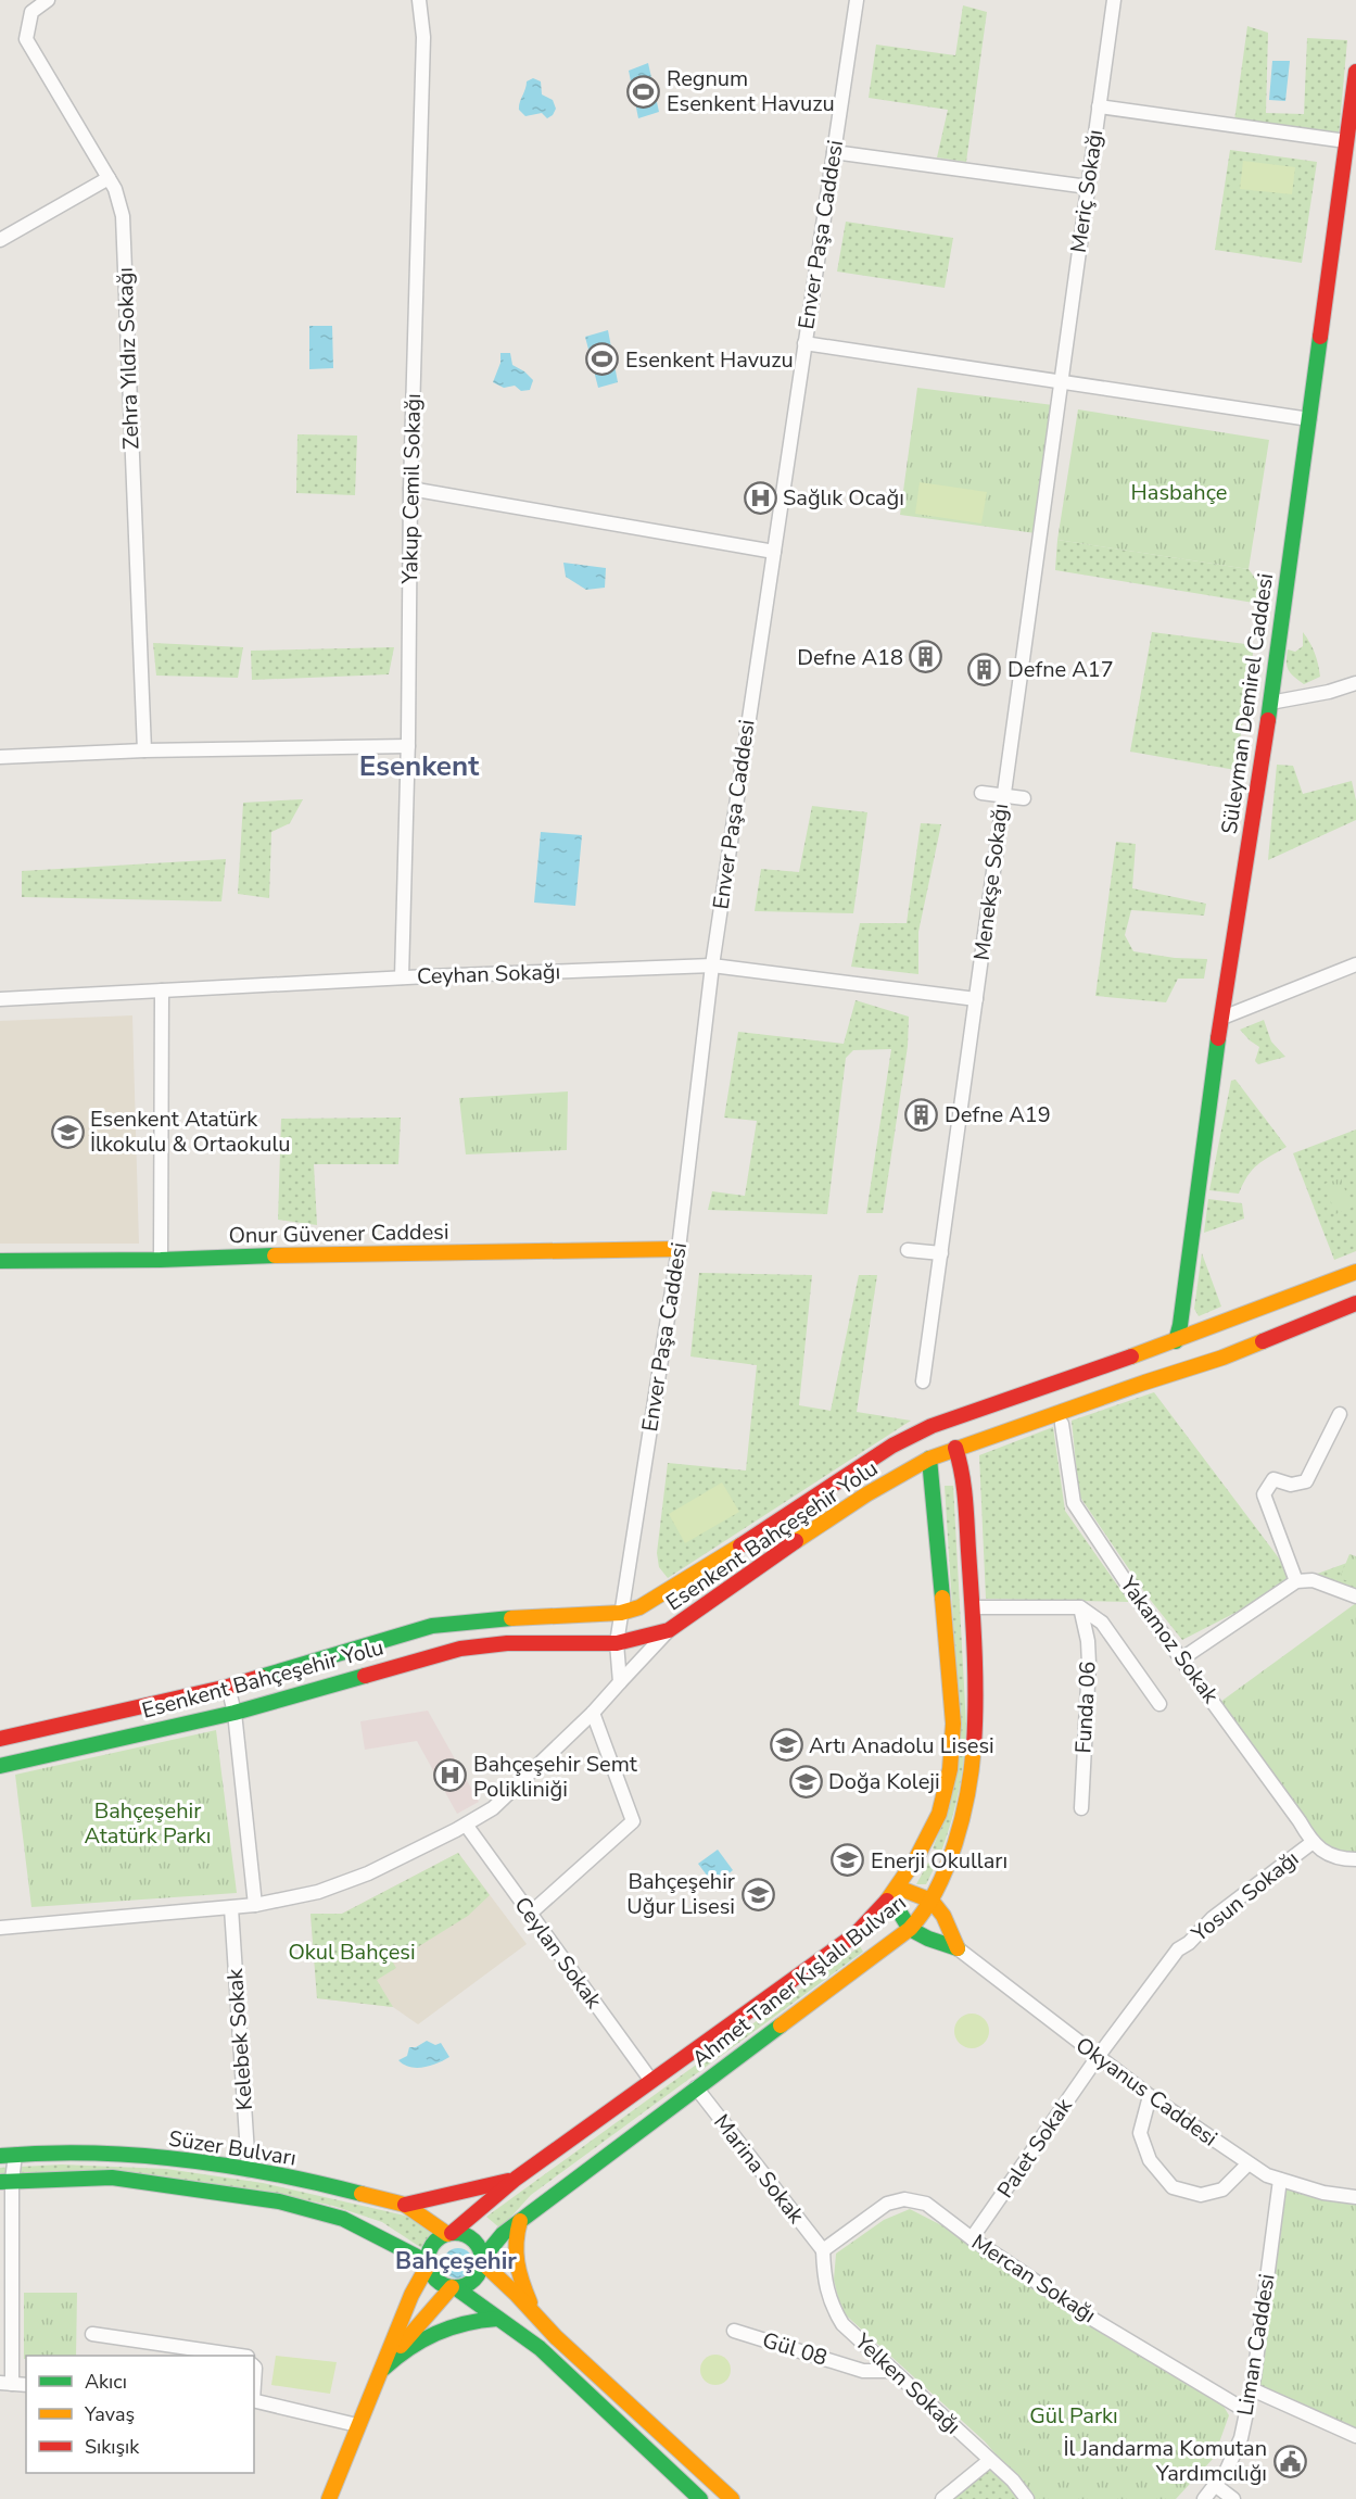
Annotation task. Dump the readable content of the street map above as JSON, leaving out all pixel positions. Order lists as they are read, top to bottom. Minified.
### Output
{"streets":{"main road":["Süleyman Demirel Caddesi","Onur Güvener Caddesi","Esenkent Bahçeşehir Yolu","Ahmet Taner Kışlalı Bulvarı","Süzer Bulvarı"],"street":["Meriç Sokağı","Enver Paşa Caddesi","Zehra Yıldız Sokağı","Yakup Cemil Sokağı","Menekşe Sokağı","Ceyhan Sokağı","Yakamoz Sokak","Funda 06","Yosun Sokağı","Ceylan Sokak","Kelebek Sokak","Okyanus Caddesi","Palet Sokak","Marina Sokak","Mercan Sokağı","Liman Caddesi","Gül 08","Yelken Sokağı"]},"crossings":[["Meriç Sokağı","Menekşe Sokağı"],["Enver Paşa Caddesi","Ceyhan Sokağı"],["Enver Paşa Caddesi","Onur Güvener Caddesi"],["Enver Paşa Caddesi","Esenkent Bahçeşehir Yolu"],["Yakup Cemil Sokağı","Ceyhan Sokağı"],["Süleyman Demirel Caddesi","Esenkent Bahçeşehir Yolu"],["Menekşe Sokağı","Ceyhan Sokağı"],["Esenkent Bahçeşehir Yolu","Ahmet Taner Kışlalı Bulvarı"],["Yakamoz Sokak","Yosun Sokağı"],["Yosun Sokağı","Okyanus Caddesi"],["Yosun Sokağı","Palet Sokak"],["Ceylan Sokak","Ahmet Taner Kışlalı Bulvarı"],["Ahmet Taner Kışlalı Bulvarı","Süzer Bulvarı"],["Ahmet Taner Kışlalı Bulvarı","Marina Sokak"],["Kelebek Sokak","Süzer Bulvarı"],["Okyanus Caddesi","Palet Sokak"],["Okyanus Caddesi","Liman Caddesi"],["Palet Sokak","Mercan Sokağı"],["Marina Sokak","Mercan Sokağı"],["Marina Sokak","Yelken Sokağı"],["Mercan Sokağı","Liman Caddesi"],["Mercan Sokağı","Yelken Sokağı"],["Gül 08","Yelken Sokağı"]],"districts":["Esenkent","Bahçeşehir"],"parks":["Hasbahçe","Bahçeşehir Atatürk Parkı","Okul Bahçesi","Gül Parkı"],"places":{"sports":["Regnum Esenkent Havuzu","Esenkent Havuzu"],"hospital":["Sağlık Ocağı","Bahçeşehir Semt Polikliniği"],"building":["Defne A18","Defne A17","Defne A19"],"school or university":["Esenkent Atatürk İlkokulu & Ortaokulu","Artı Anadolu Lisesi","Doğa Koleji","Enerji Okulları","Bahçeşehir Uğur Lisesi"],"public building":["İl Jandarma Komutan Yardımcılığı"]},"legend":["Akıcı","Yavaş","Sıkışık"]}
